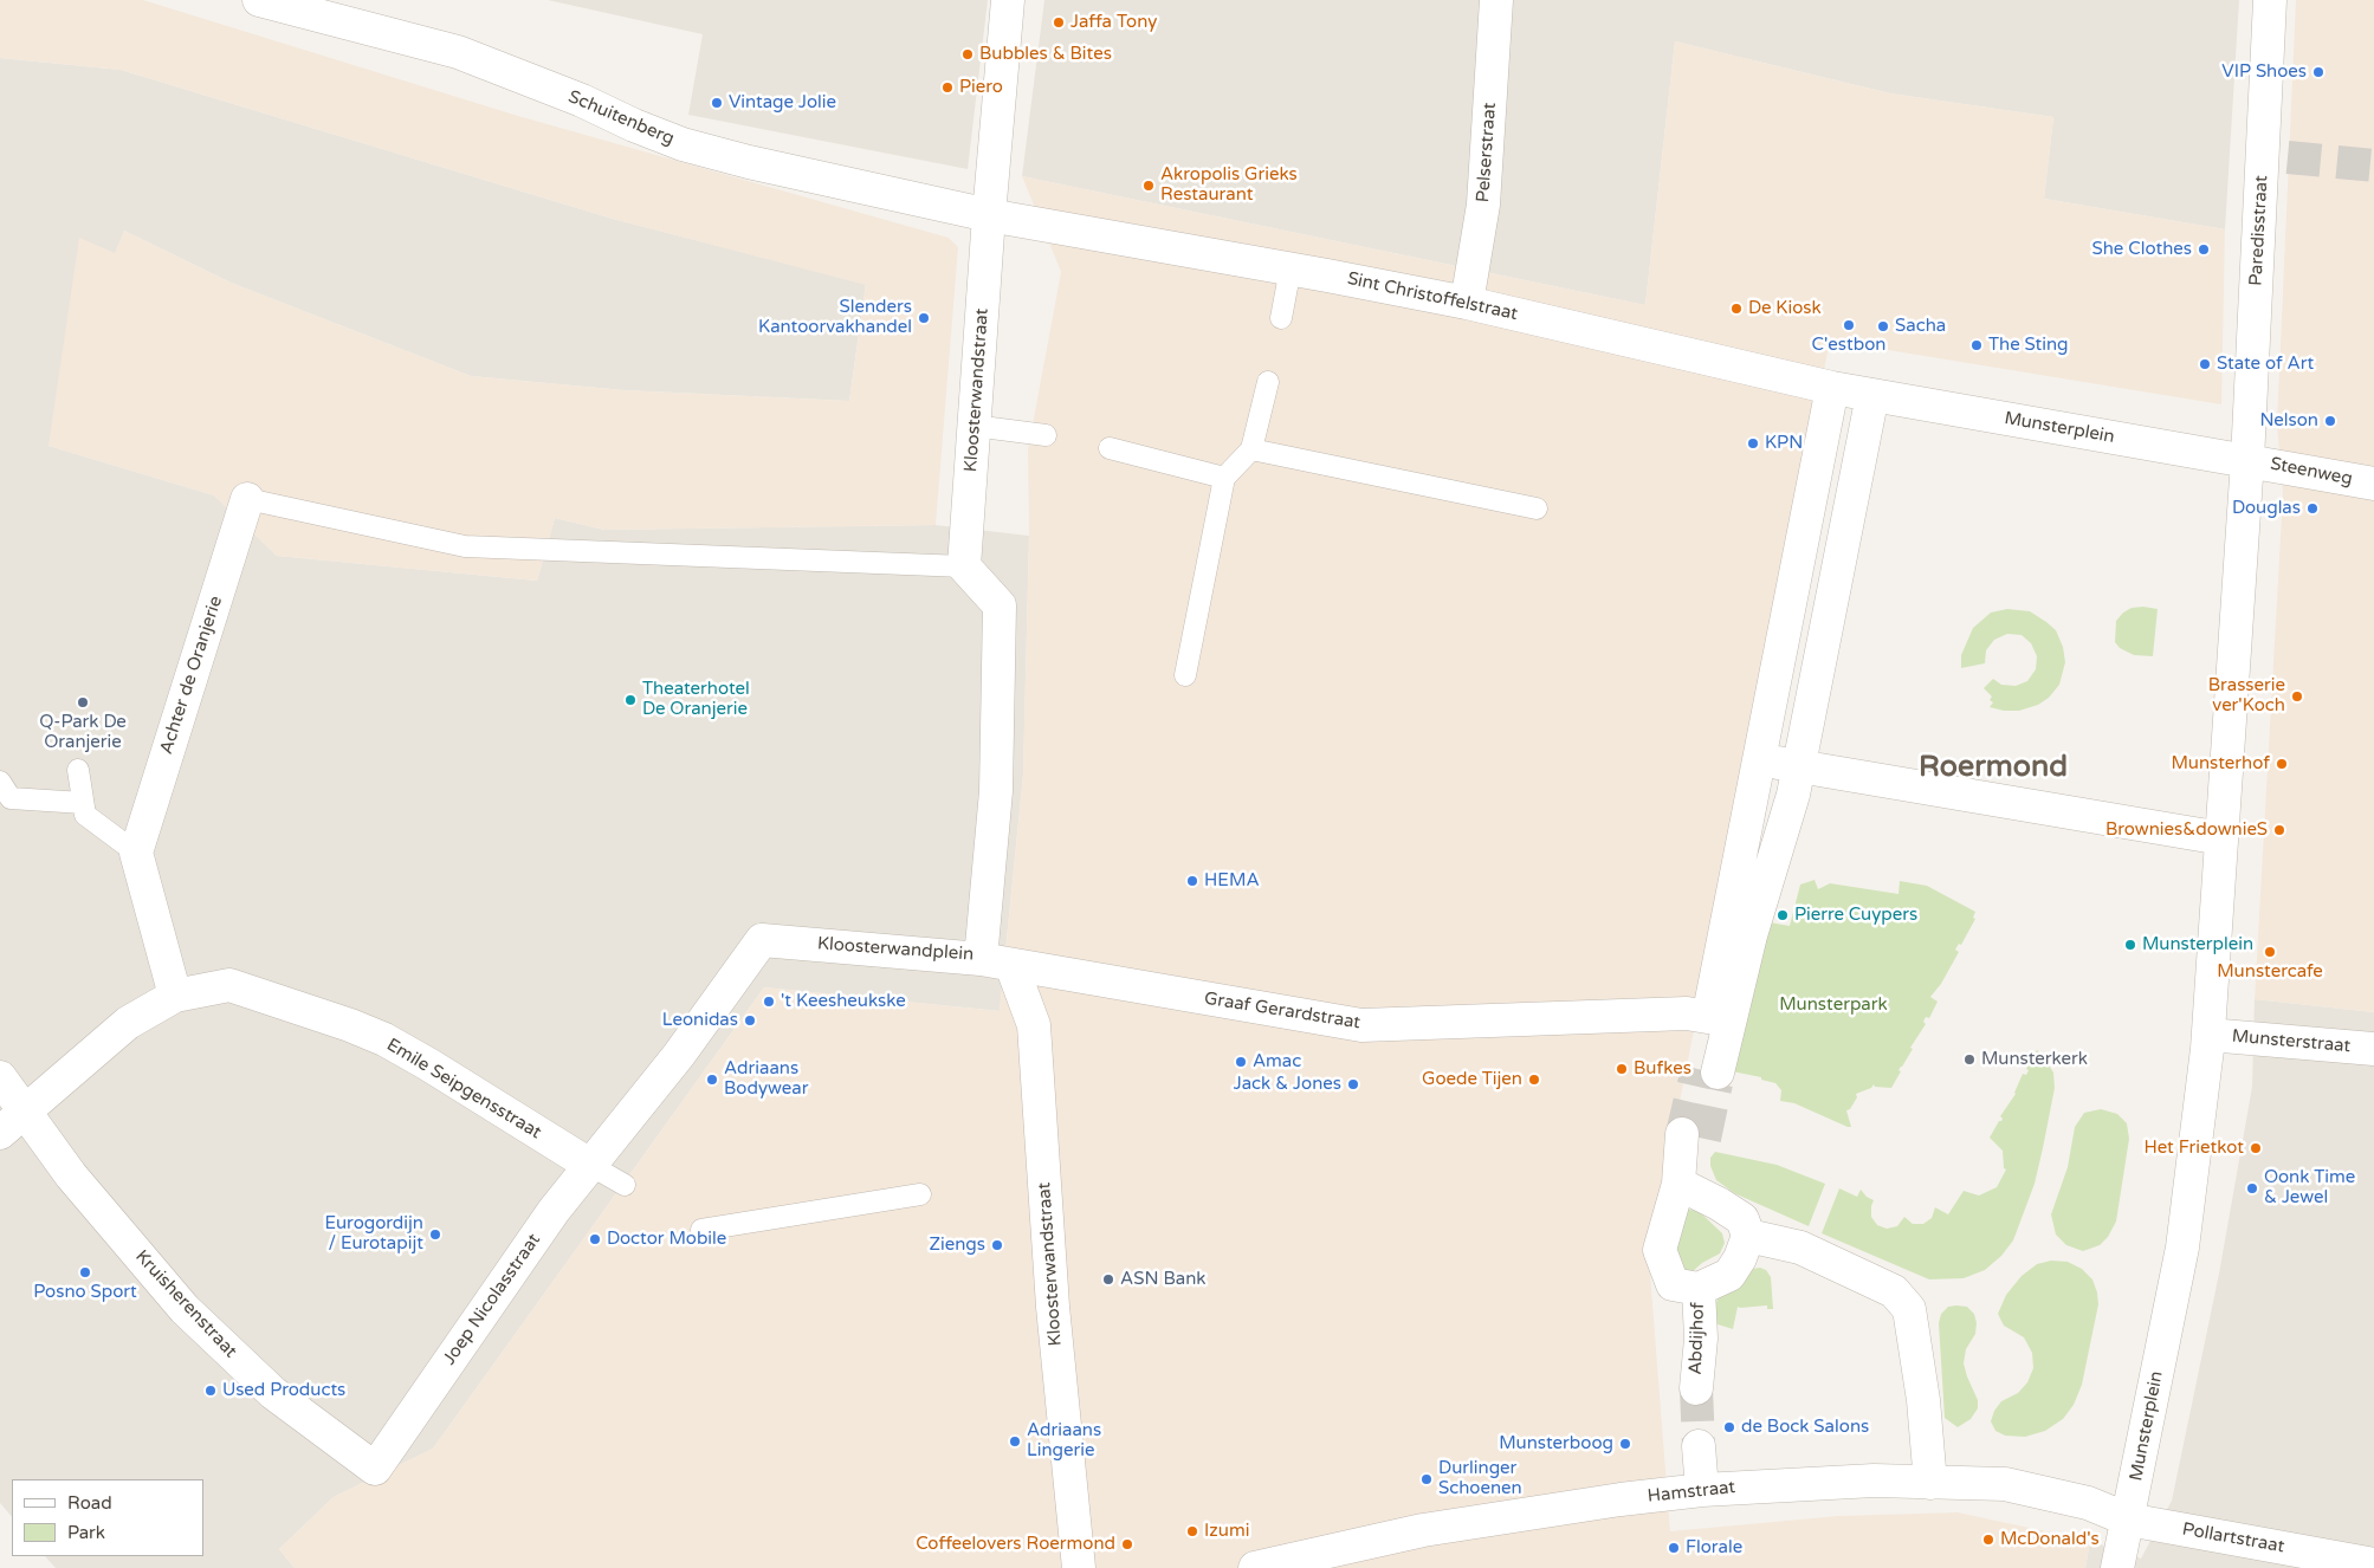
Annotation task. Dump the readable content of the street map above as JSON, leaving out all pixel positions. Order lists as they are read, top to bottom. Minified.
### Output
{"streets":{"street":["Schuitenberg","Pelserstraat","Paredisstraat","Sint Christoffelstraat","Kloosterwandstraat","Munsterplein","Steenweg","Achter de Oranjerie","Kloosterwandplein","Graaf Gerardstraat","Munsterstraat","Emile Seipgensstraat","Joep Nicolasstraat","Kruisherenstraat","Abdijhof","Hamstraat","Pollartstraat"]},"crossings":[["Schuitenberg","Sint Christoffelstraat"],["Schuitenberg","Kloosterwandstraat"],["Pelserstraat","Sint Christoffelstraat"],["Paredisstraat","Munsterplein"],["Paredisstraat","Steenweg"],["Sint Christoffelstraat","Kloosterwandstraat"],["Sint Christoffelstraat","Munsterplein"],["Kloosterwandstraat","Kloosterwandplein"],["Kloosterwandstraat","Graaf Gerardstraat"],["Munsterplein","Steenweg"],["Munsterplein","Munsterstraat"],["Munsterplein","Hamstraat"],["Munsterplein","Pollartstraat"],["Kloosterwandplein","Graaf Gerardstraat"],["Kloosterwandplein","Emile Seipgensstraat"],["Kloosterwandplein","Joep Nicolasstraat"],["Emile Seipgensstraat","Joep Nicolasstraat"],["Emile Seipgensstraat","Kruisherenstraat"],["Joep Nicolasstraat","Kruisherenstraat"],["Hamstraat","Pollartstraat"]],"districts":["Roermond"],"parks":["Munsterpark"],"places":["Jaffa Tony","Bubbles & Bites","VIP Shoes","Piero","Vintage Jolie","Akropolis Grieks Restaurant","She Clothes","De Kiosk","Slenders Kantoorvakhandel","C'estbon","Sacha","The Sting","State of Art","Nelson","KPN","Douglas","Brasserie ver'Koch","Theaterhotel De Oranjerie","Q-Park De Oranjerie","Munsterhof","Brownies&downieS","HEMA","Pierre Cuypers","Munsterplein","Munstercafe","'t Keesheukske","Leonidas","Munsterkerk","Amac","Bufkes","Adriaans Bodywear","Goede Tijen","Jack & Jones","Het Frietkot","Oonk Time & Jewel","Eurogordijn / Eurotapijt","Doctor Mobile","Ziengs","Posno Sport","ASN Bank","Used Products","de Bock Salons","Adriaans Lingerie","Munsterboog","Durlinger Schoenen","Izumi","McDonald's","Coffeelovers Roermond","Florale"],"legend":["Road","Park"]}
